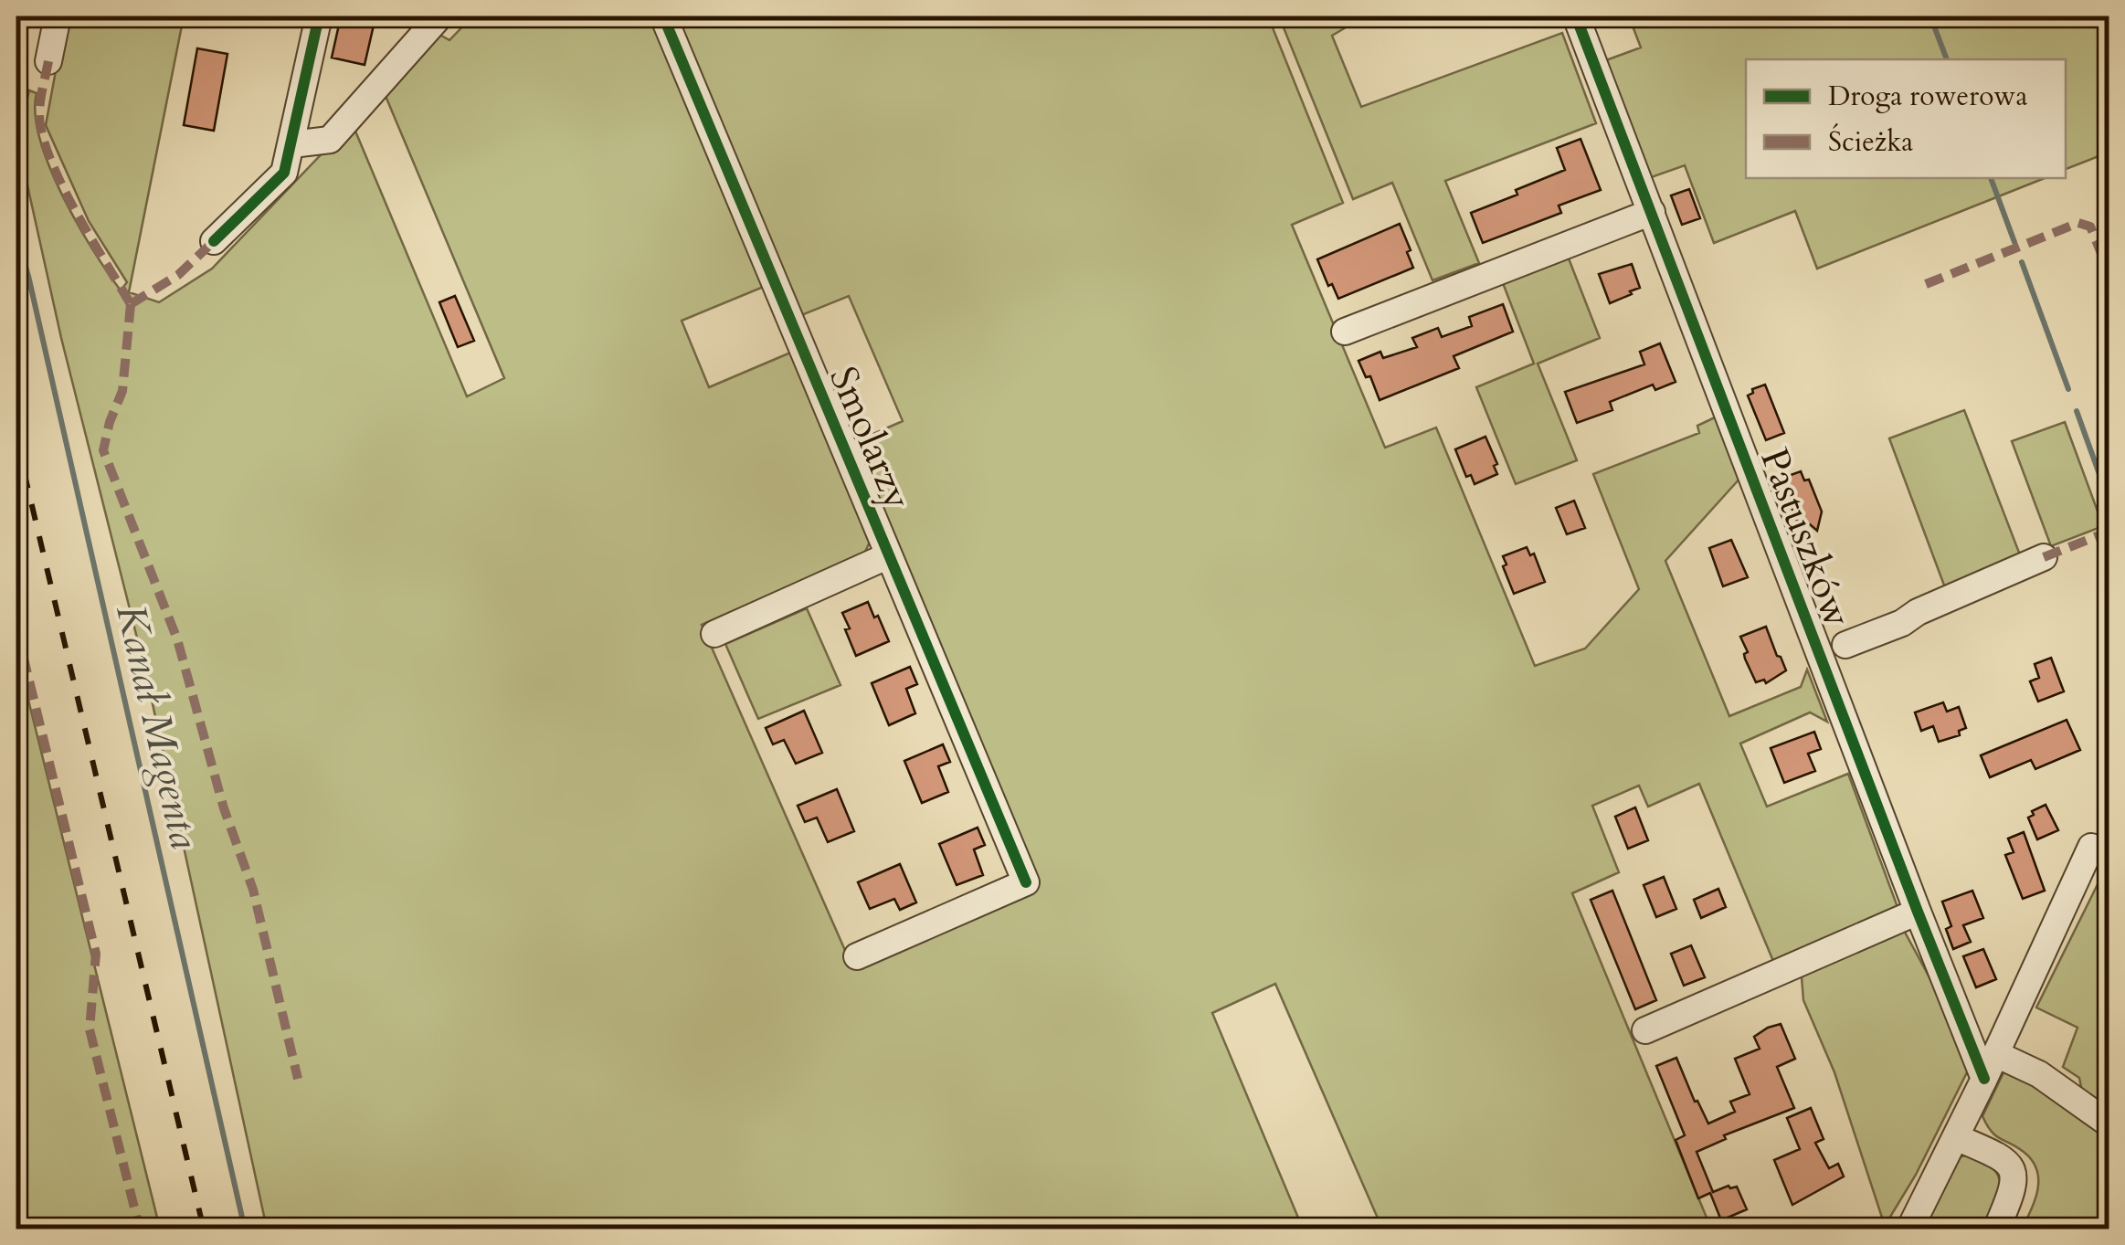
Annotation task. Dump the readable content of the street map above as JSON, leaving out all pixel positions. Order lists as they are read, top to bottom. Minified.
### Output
{"streets":{"street":["Smolarzy","Pastuszków"]},"water":["Kanał Magenta"],"legend":["Droga rowerowa","Ścieżka"]}
